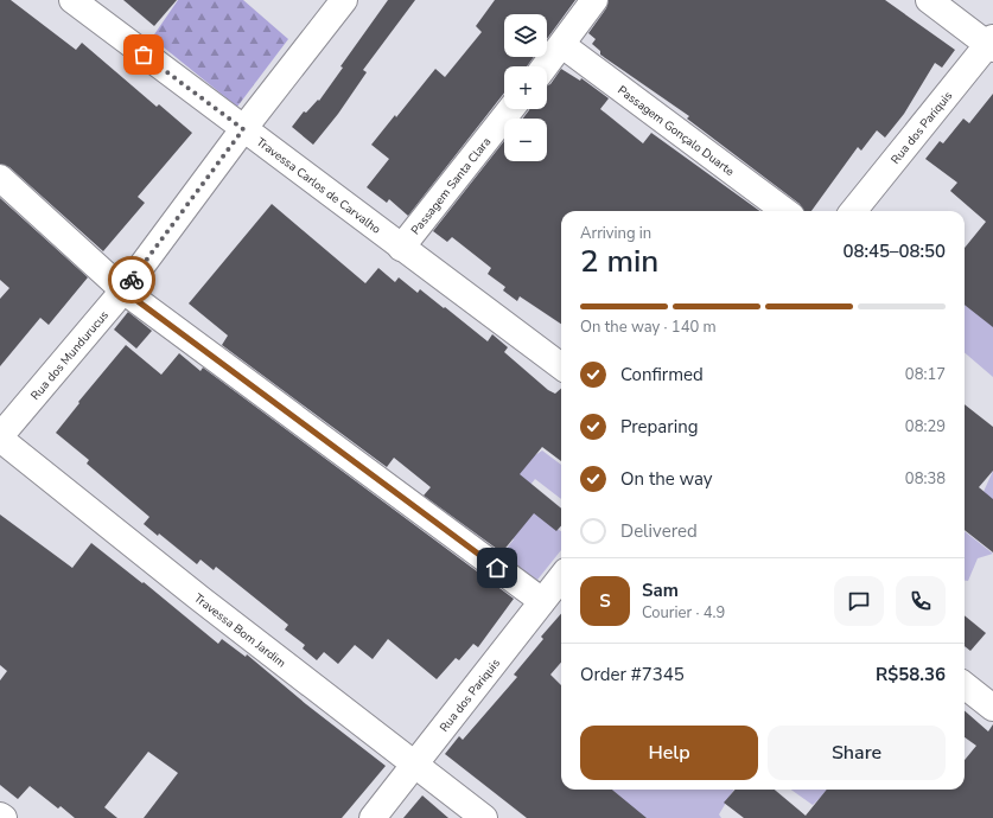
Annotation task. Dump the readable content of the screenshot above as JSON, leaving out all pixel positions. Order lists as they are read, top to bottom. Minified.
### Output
{"streets":{"street":["Rua dos Pariquis","Passagem Gonçalo Duarte","Passagem Santa Clara","Travessa Carlos de Carvalho","Rua dos Mundurucus","Travessa Bom Jardim"]},"crossings":[["Rua dos Pariquis","Travessa Bom Jardim"],["Passagem Santa Clara","Travessa Carlos de Carvalho"],["Travessa Carlos de Carvalho","Rua dos Mundurucus"],["Rua dos Mundurucus","Travessa Bom Jardim"]],"page":{"map_buttons":["+","−"],"heading":["2 min","Arriving in","08:45–08:50"],"panel":["Sam","Courier · 4.9","Order #7345","R$58.36"],"bar":"On the way · 140 m","list":[["Confirmed","08:17"],["Preparing","08:29"],["On the way","08:38"],"Delivered"],"round":"S","buttons":["Help","Share"]}}
